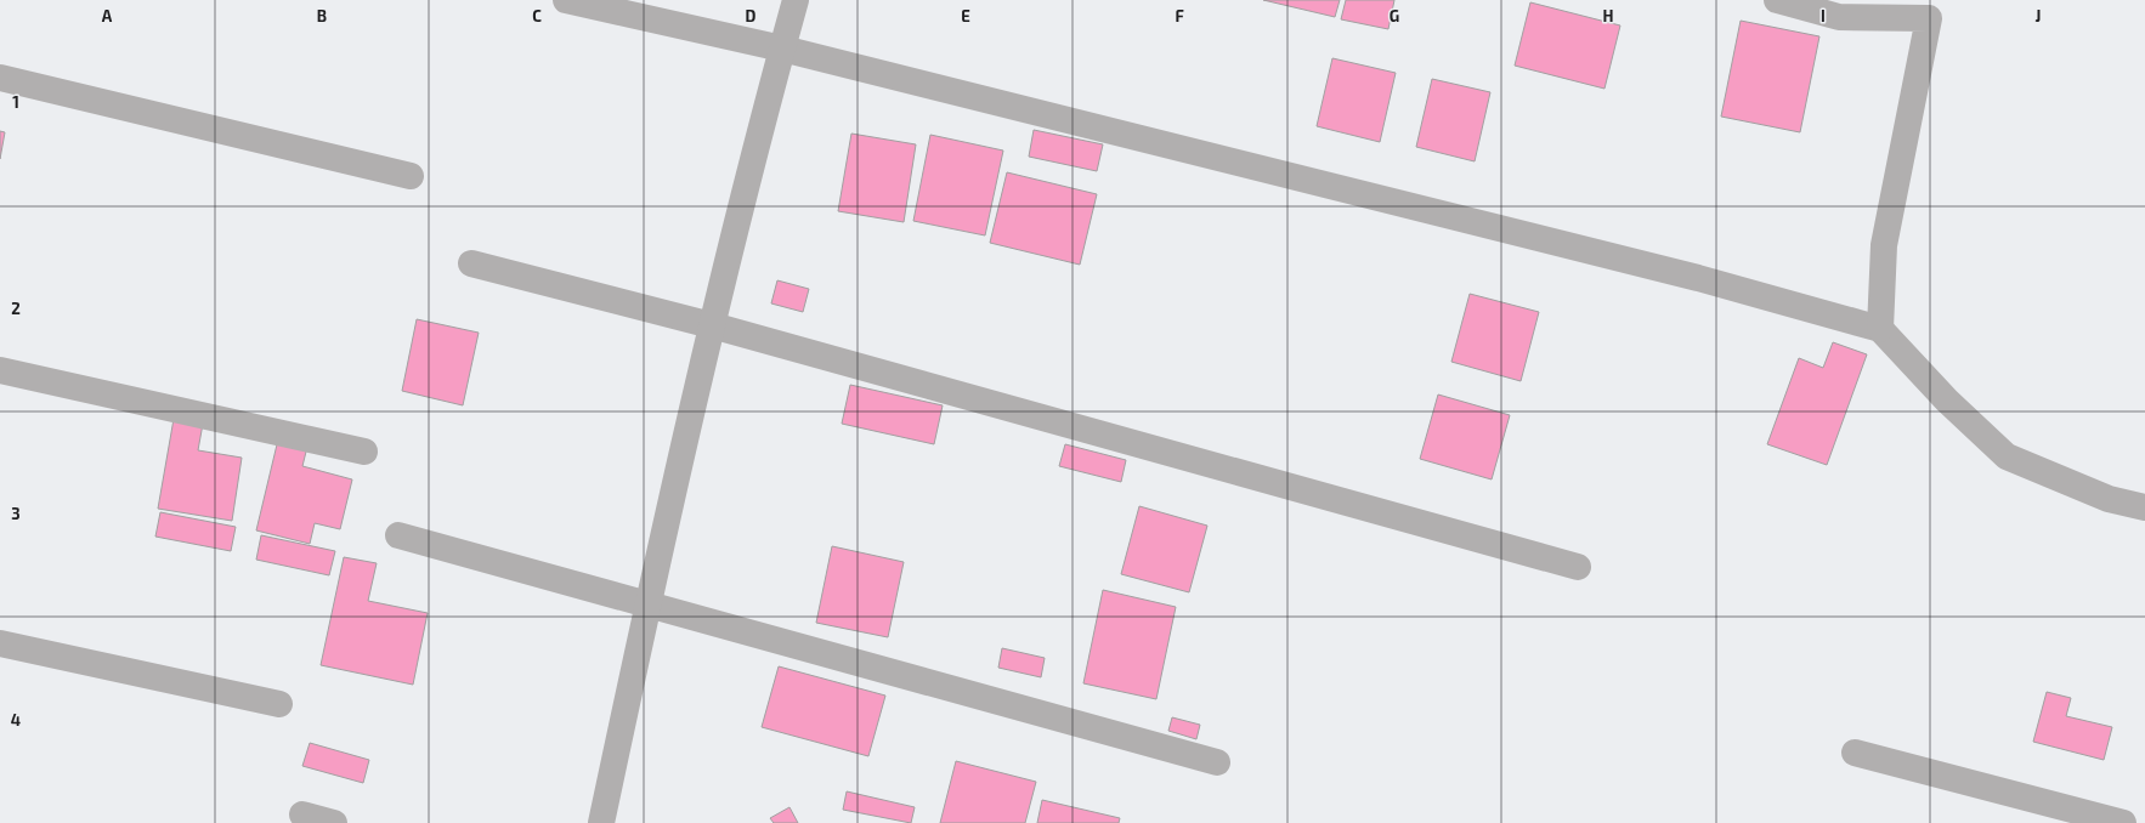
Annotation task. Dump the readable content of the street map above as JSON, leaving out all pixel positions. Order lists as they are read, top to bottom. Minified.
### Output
{"grid":{"columns":["A","B","C","D","E","F","G","H","I","J"],"rows":["1","2","3","4"]}}
